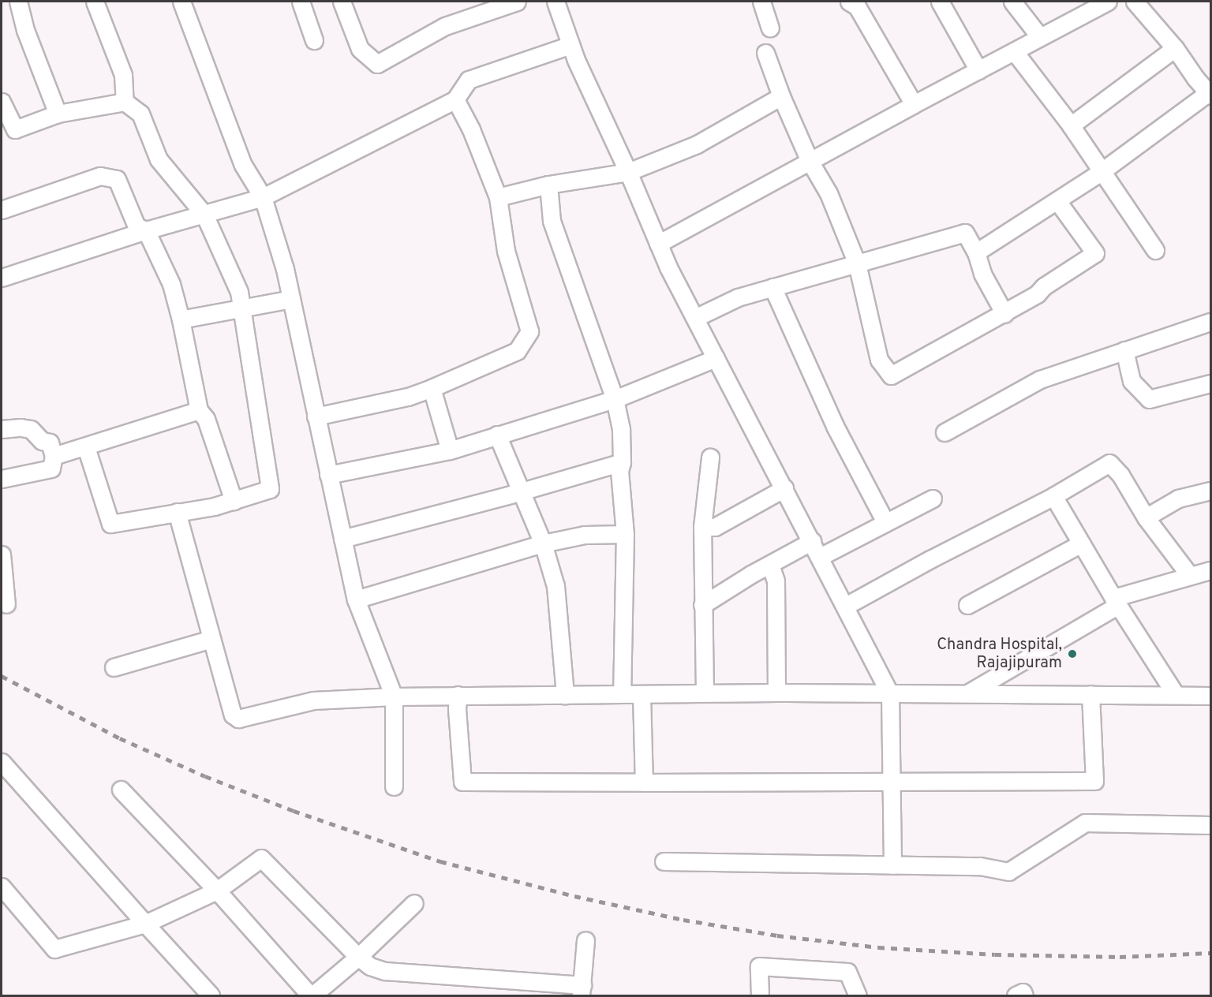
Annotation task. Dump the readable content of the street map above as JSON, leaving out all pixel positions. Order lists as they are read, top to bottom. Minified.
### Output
{"places":["Chandra Hospital, Rajajipuram"]}
